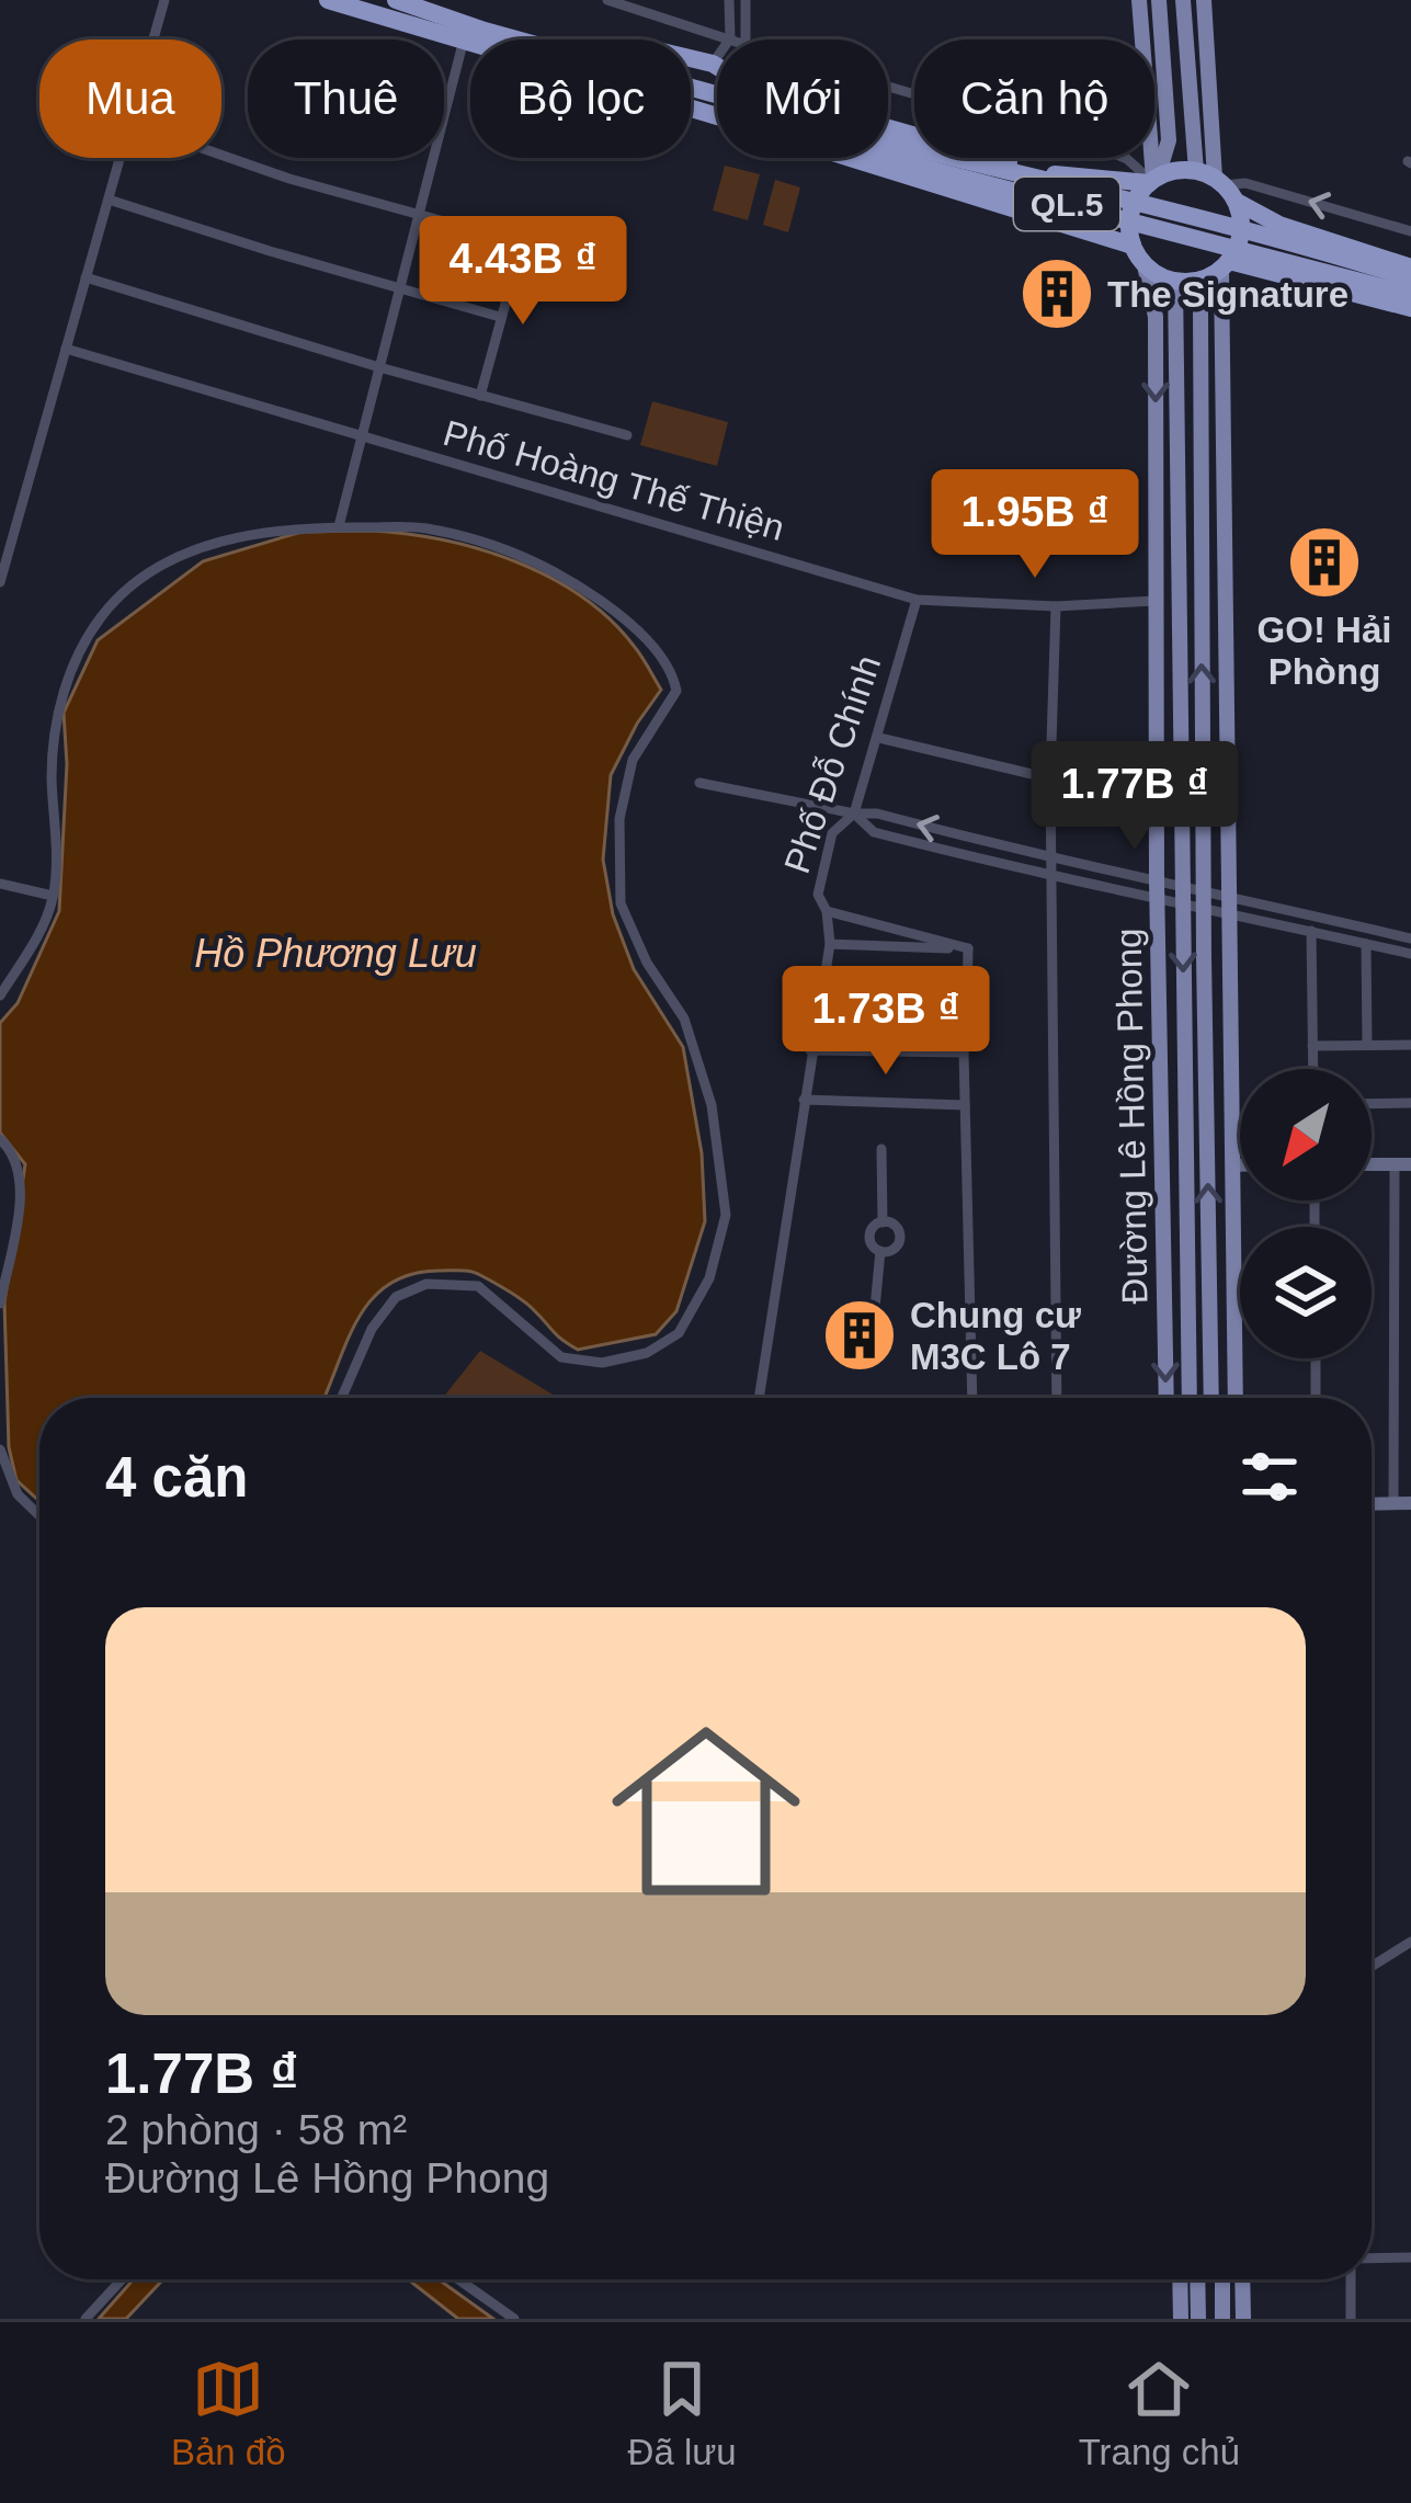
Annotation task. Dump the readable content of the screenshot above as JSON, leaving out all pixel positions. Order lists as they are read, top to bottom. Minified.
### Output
{"streets":{"highway":["QL.5"],"main road":["Đường Lê Hồng Phong"],"street":["Phố Hoàng Thế Thiện","Phố Đỗ Chính"]},"crossings":[["QL.5","Đường Lê Hồng Phong"],["Phố Hoàng Thế Thiện","Phố Đỗ Chính"],["Phố Hoàng Thế Thiện","Đường Lê Hồng Phong"]],"water":["Hồ Phương Lưu"],"places":{"building":["The Signature","GO! Hải Phòng","Chung cư M3C Lô 7"]},"north":"bottom left","page":{"chip":["Mua","Thuê","Bộ lọc","Mới","Căn hộ"],"price":["4.43B ₫","1.95B ₫","1.77B ₫","1.73B ₫"],"heading":"4 căn","list":[{"name":"1.77B ₫","note":"2 phòng · 58 m² · Đường Lê Hồng Phong"}],"tabs":["Bản đồ","Đã lưu","Trang chủ"]}}
